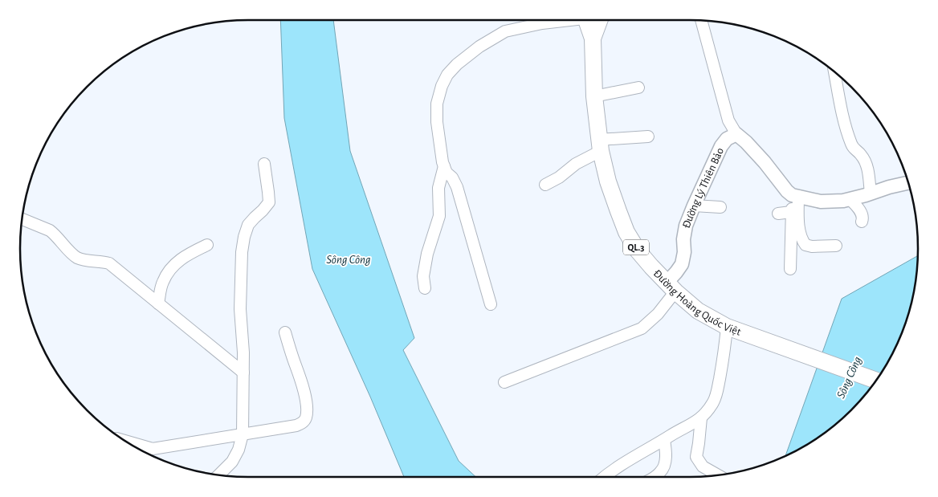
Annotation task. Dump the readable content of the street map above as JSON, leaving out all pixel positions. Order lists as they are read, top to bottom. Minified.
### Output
{"streets":{"highway":["QL.3","Đường Hoàng Quốc Việt"],"main road":["Đường Lý Thiên Bảo"]},"crossings":[["Đường Lý Thiên Bảo","Đường Hoàng Quốc Việt"]],"water":["Sông Công"]}
